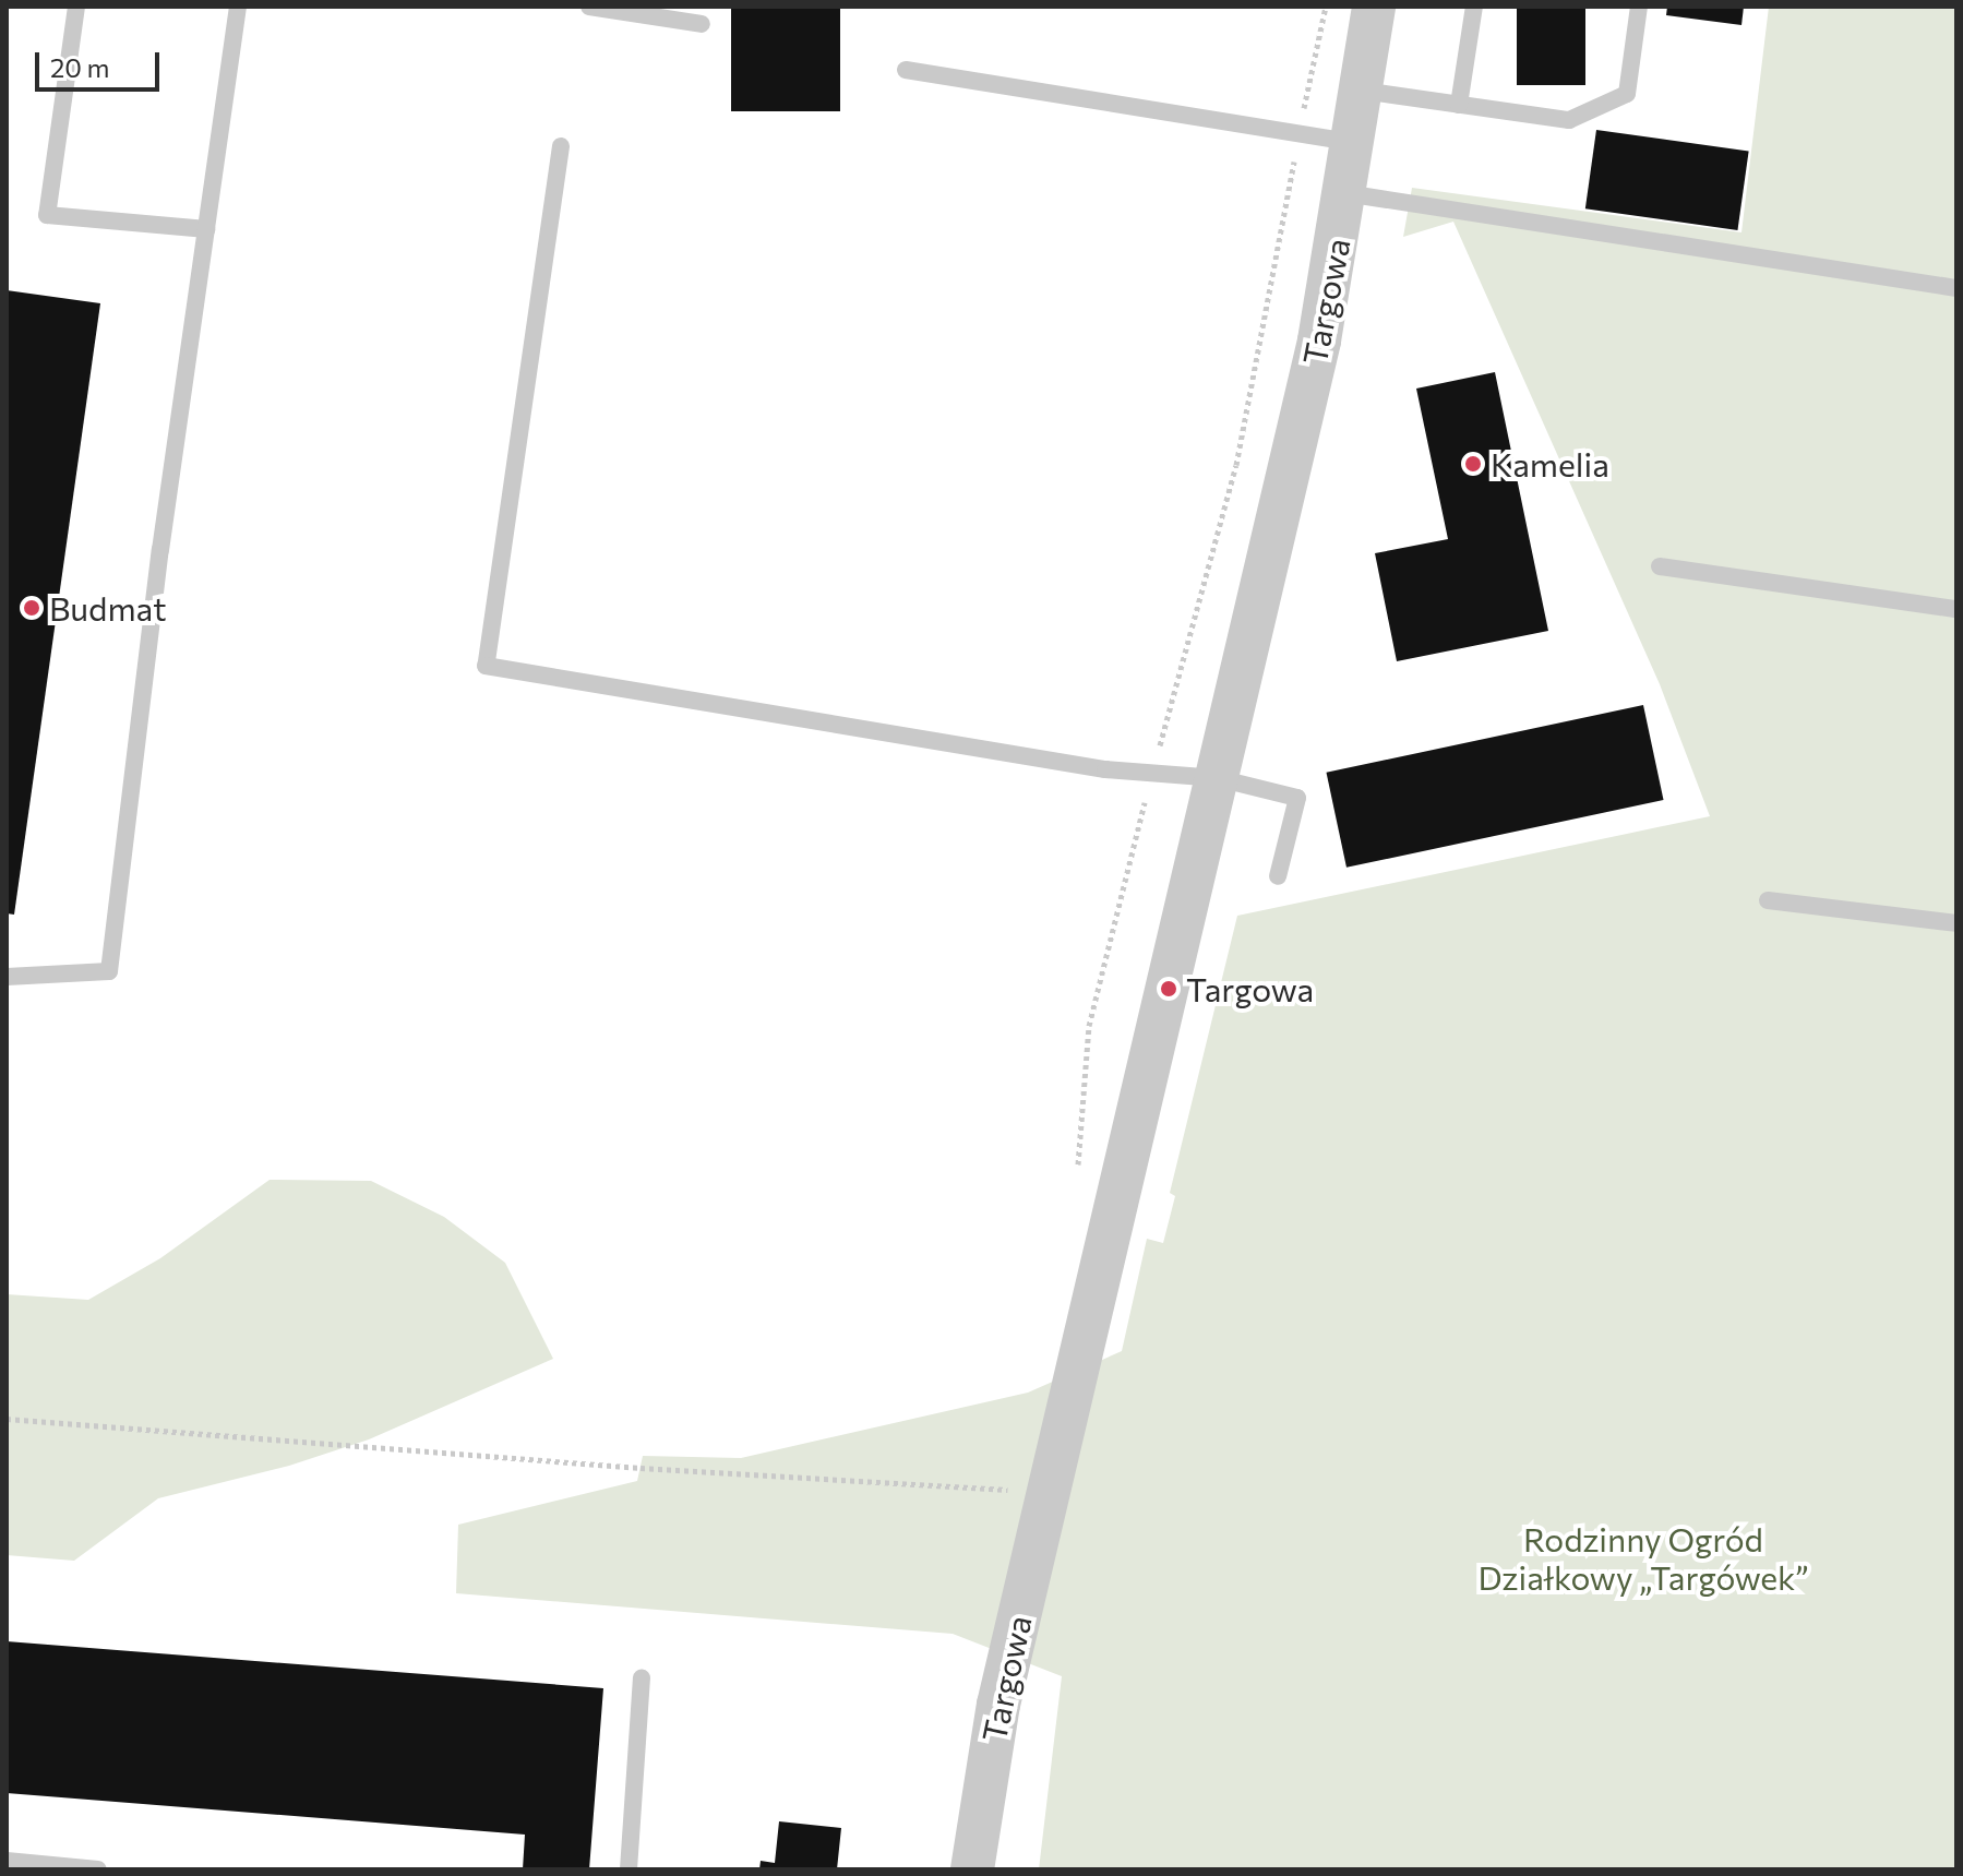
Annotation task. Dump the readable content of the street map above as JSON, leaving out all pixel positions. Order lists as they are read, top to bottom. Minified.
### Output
{"streets":{"street":["Targowa"]},"parks":["Rodzinny Ogród Działkowy „Targówek”"],"places":["Kamelia","Budmat","Targowa"],"scale_bar":"20 m"}
